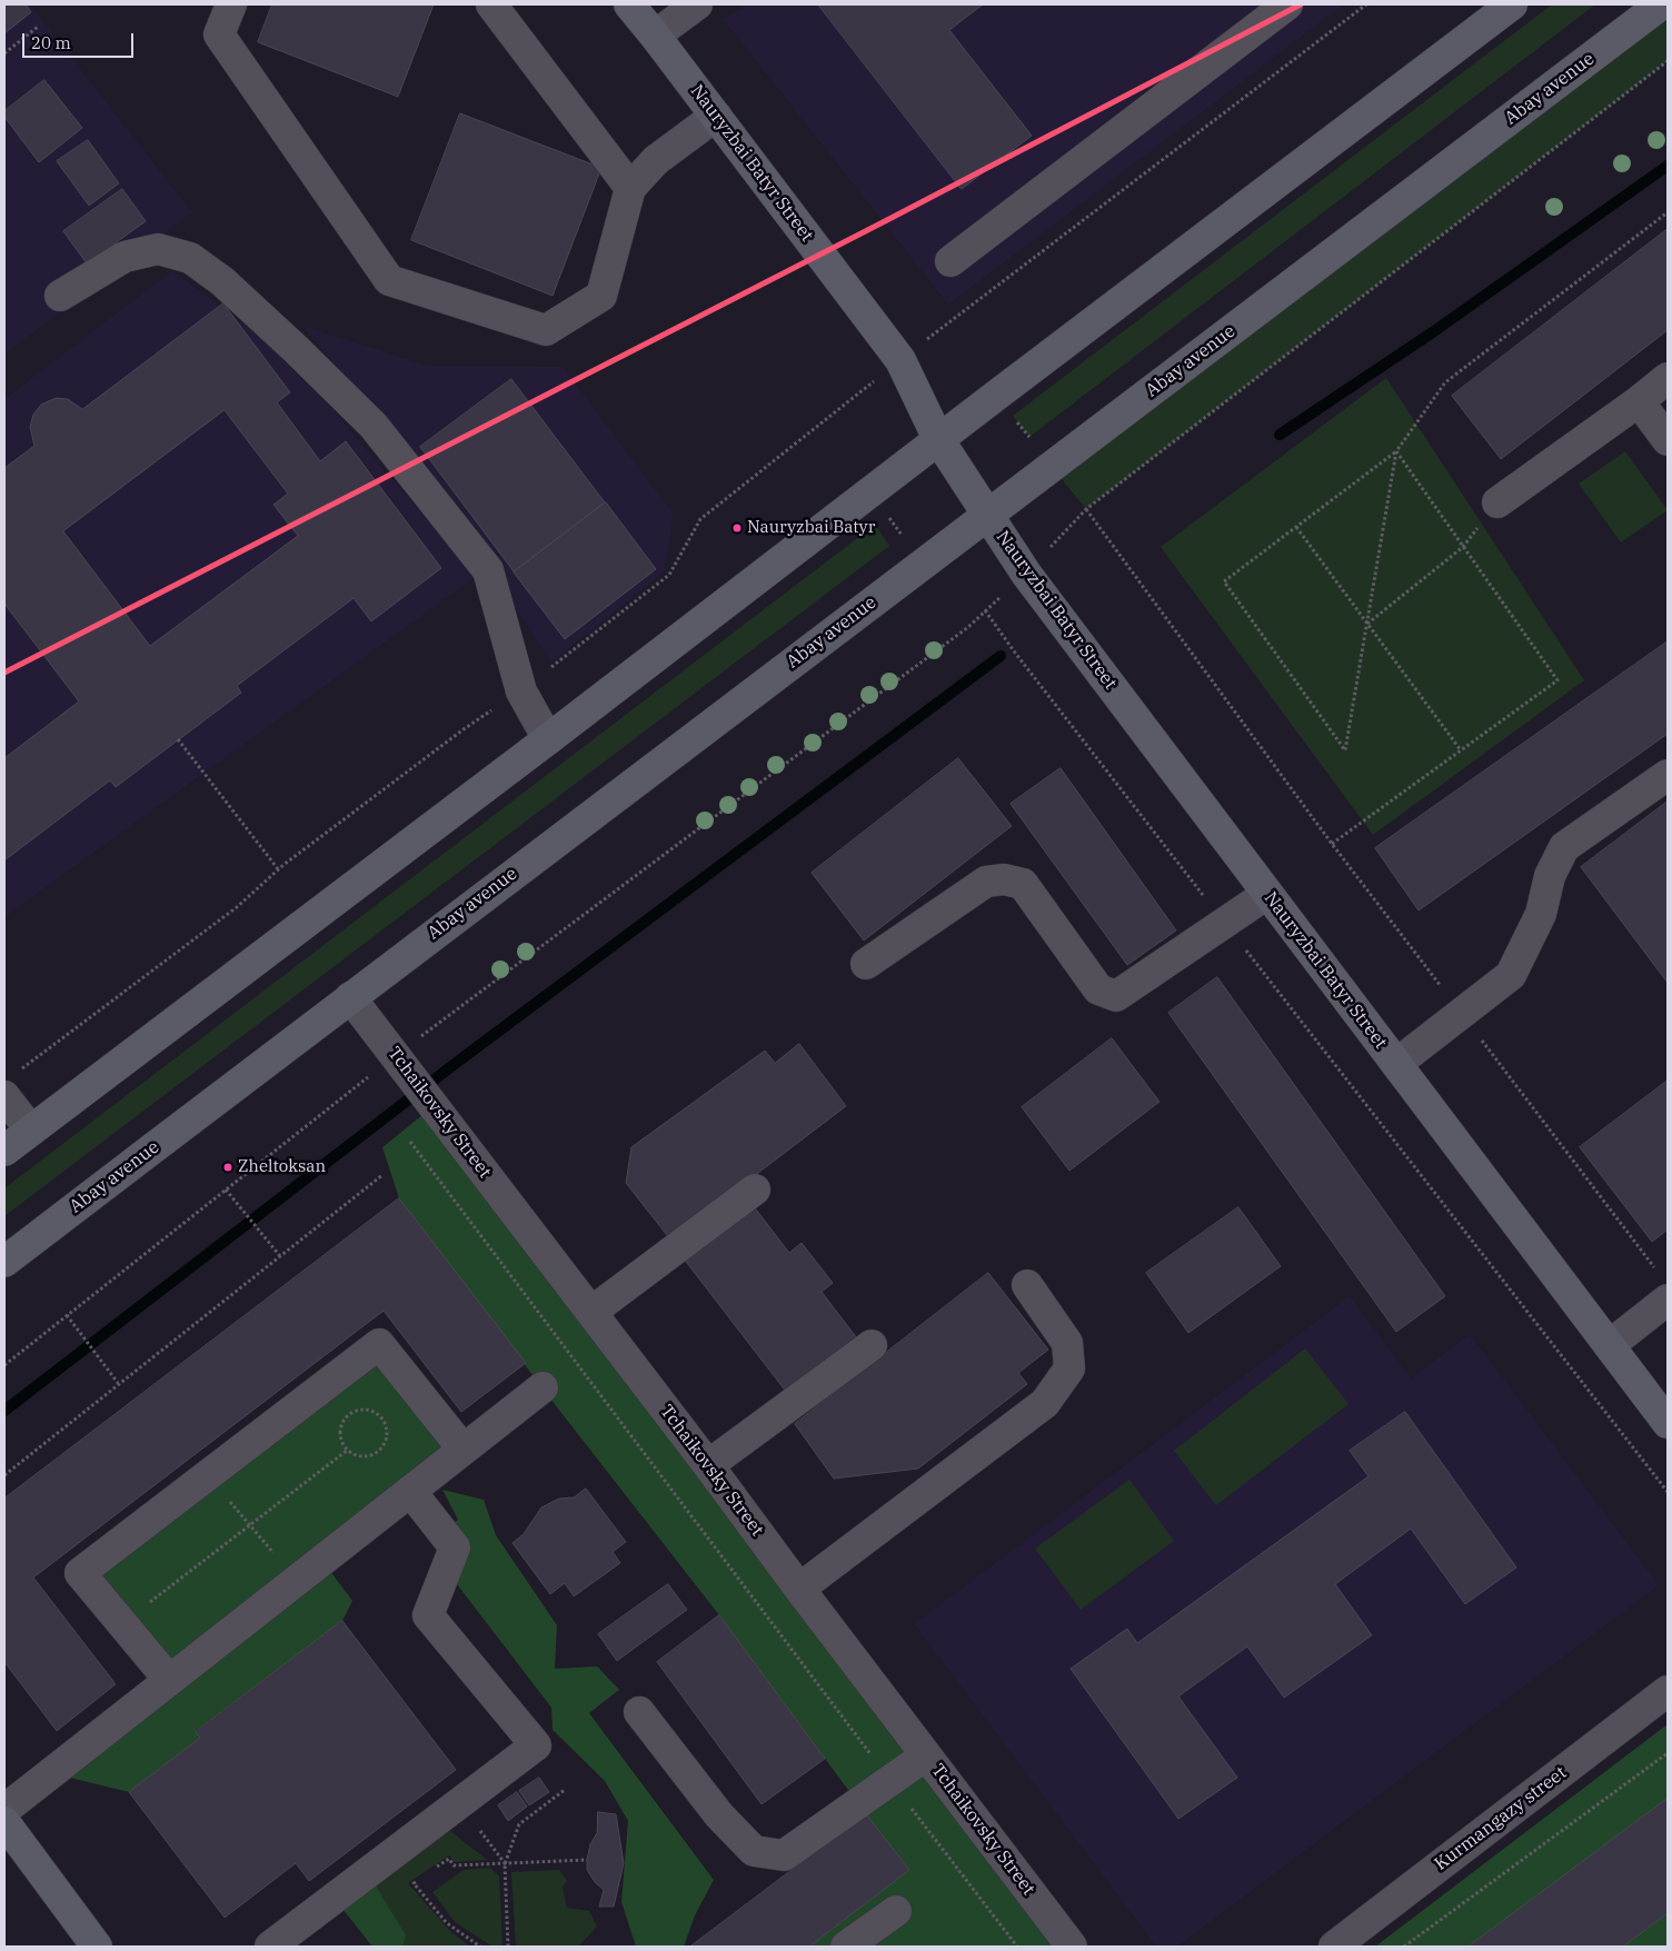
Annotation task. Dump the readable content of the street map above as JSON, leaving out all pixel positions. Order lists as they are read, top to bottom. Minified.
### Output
{"streets":{"main road":["Abay avenue","Nauryzbai Batyr Street"],"street":["Tchaikovsky Street","Kurmangazy street"]},"crossings":[["Abay avenue","Nauryzbai Batyr Street"],["Abay avenue","Tchaikovsky Street"]],"places":["Nauryzbai Batyr","Zheltoksan"],"scale_bar":"20 m"}
